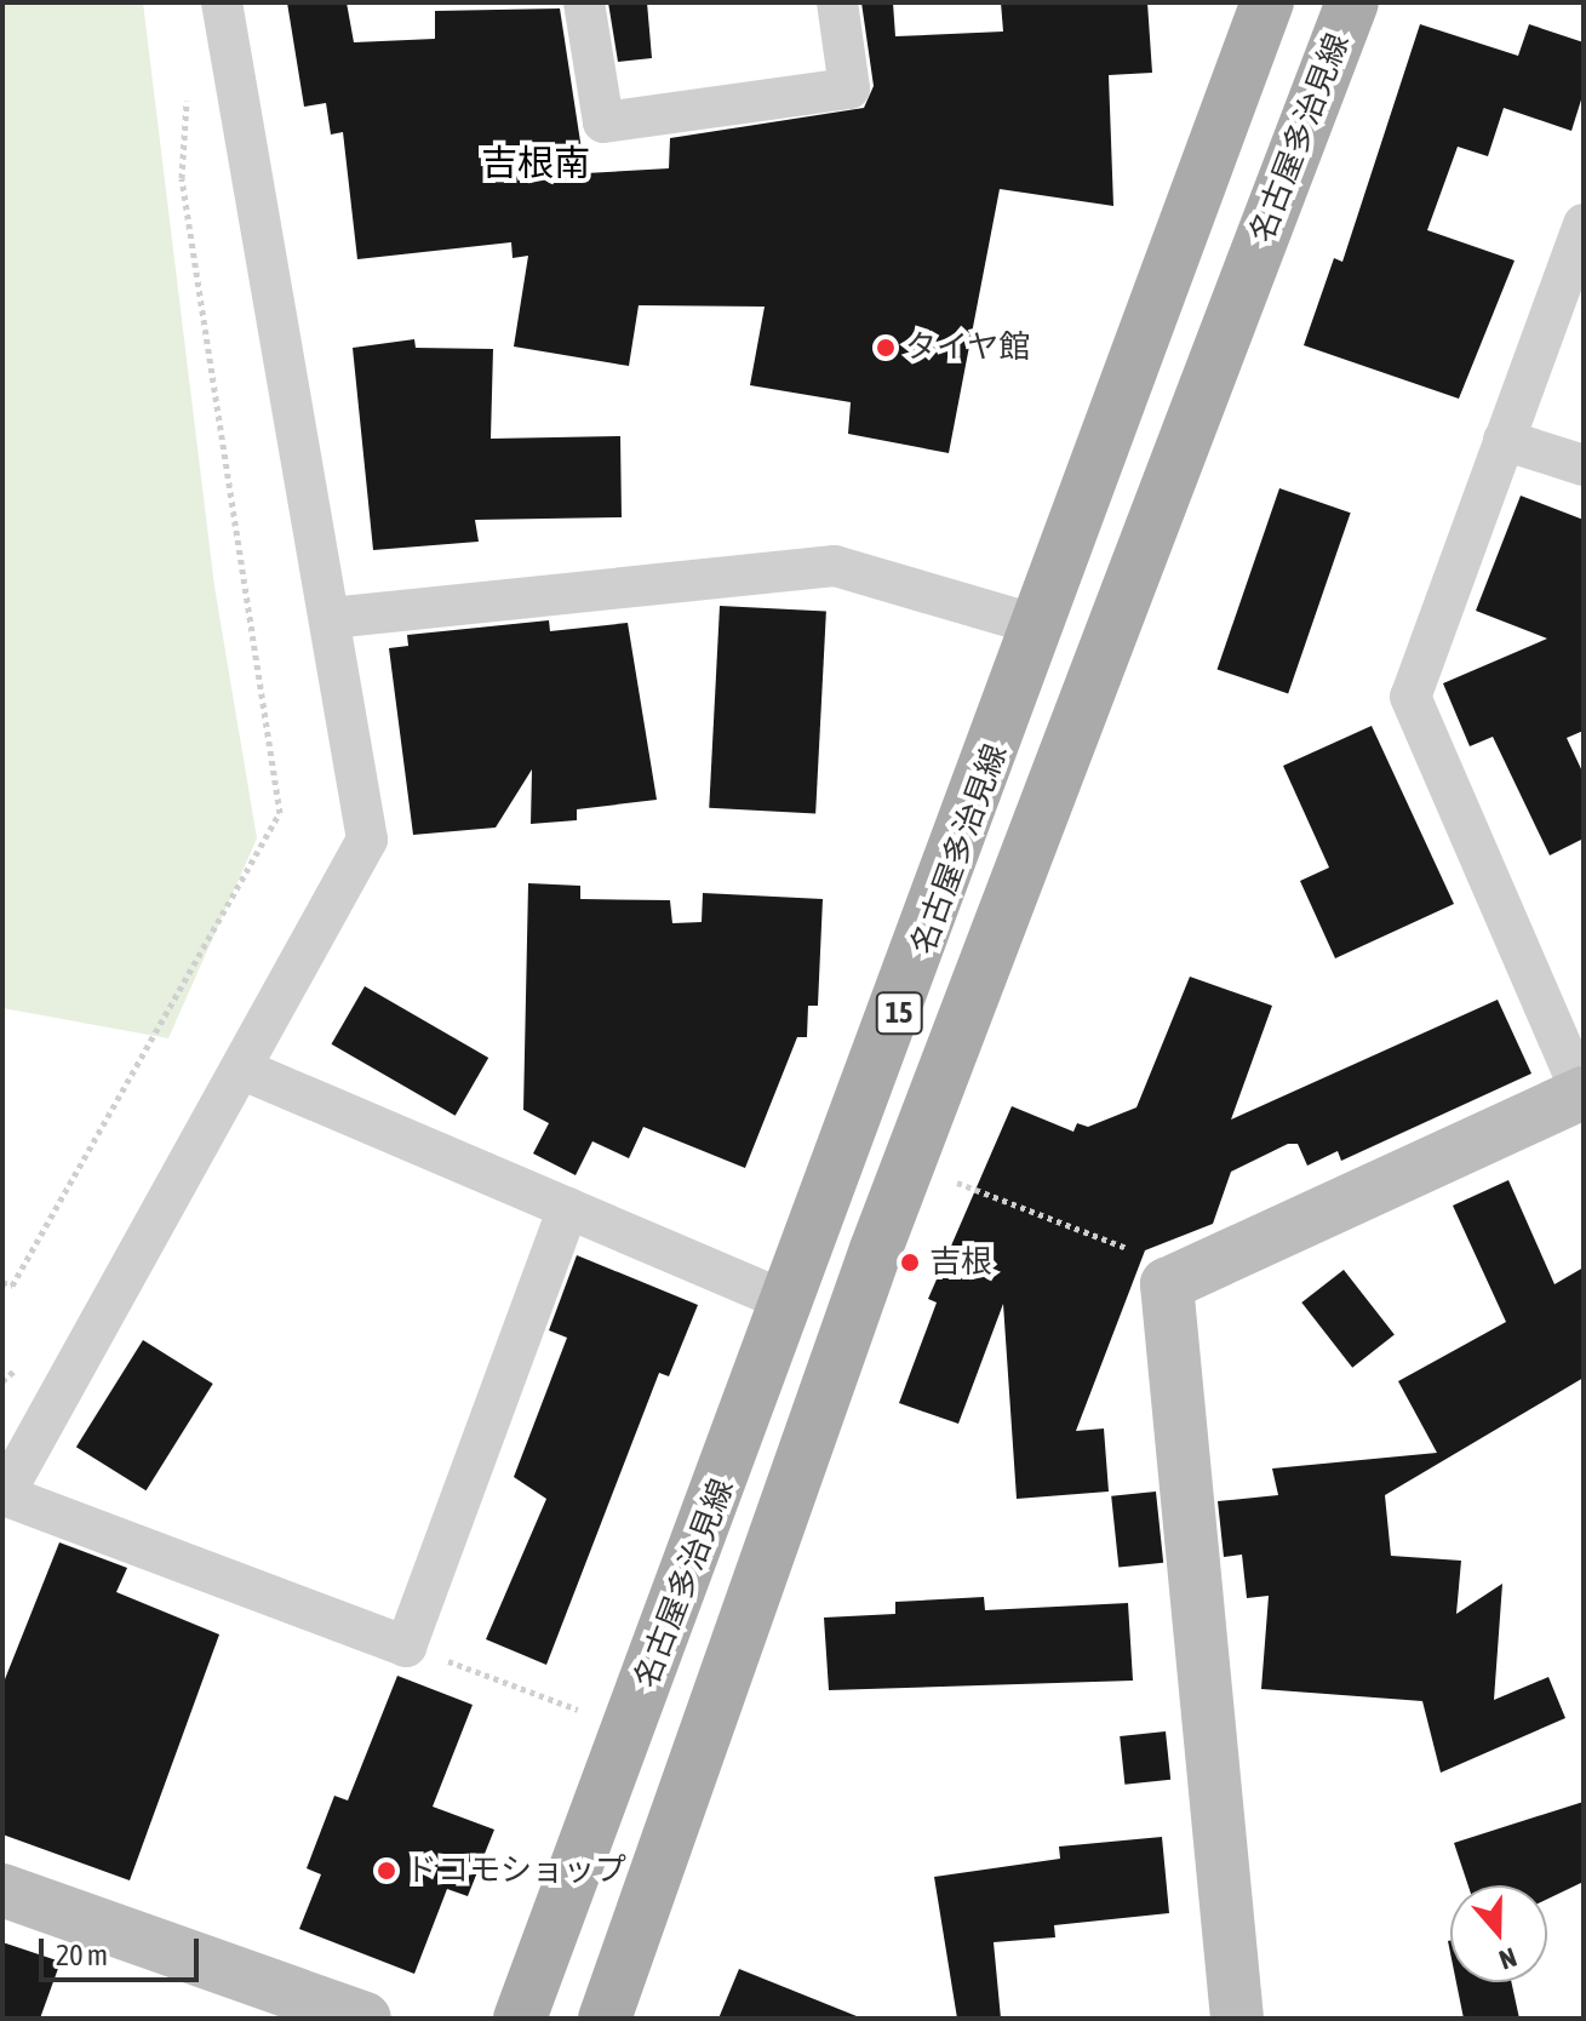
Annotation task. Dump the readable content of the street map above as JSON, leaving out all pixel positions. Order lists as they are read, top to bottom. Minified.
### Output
{"streets":{"main road":["名古屋多治見線","15"]},"districts":["吉根南"],"places":["タイヤ館","吉根","ドコモショップ"],"scale_bar":"20 m","north":"bottom"}
